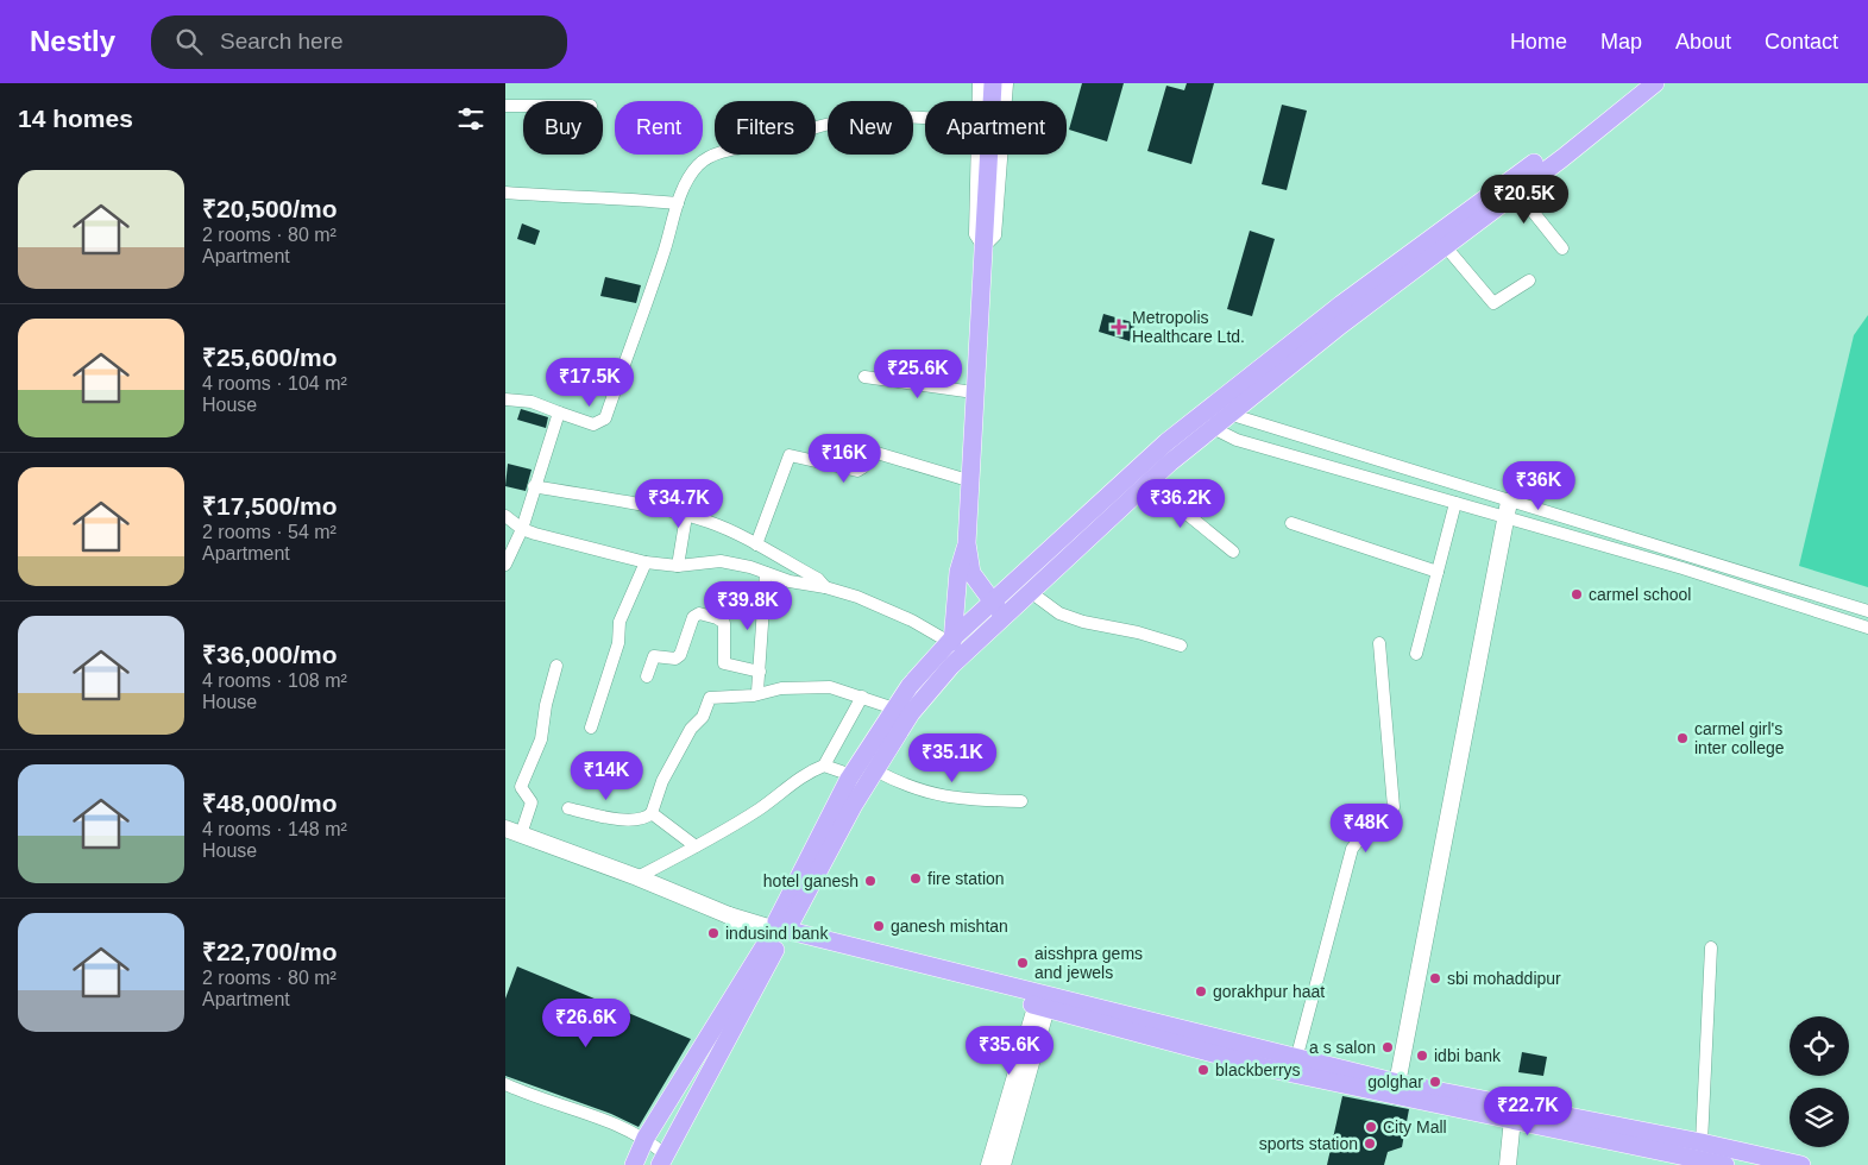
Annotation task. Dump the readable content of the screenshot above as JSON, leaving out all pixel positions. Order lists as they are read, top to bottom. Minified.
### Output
{"places":{"health":["Metropolis Healthcare Ltd."],"other":["carmel school","carmel girl's inter college","fire station","hotel ganesh","ganesh mishtan","indusind bank","aisshpra gems and jewels","sbi mohaddipur","gorakhpur haat","a s salon","idbi bank","blackberrys","golghar","City Mall","sports station"]},"page":{"header":"Nestly","search":"Search here","nav":["Home","Map","About","Contact"],"heading":"14 homes","chip":["Buy","Rent","Filters","New","Apartment"],"list":[{"name":"₹20,500/mo","note":"2 rooms · 80 m² · Apartment"},{"name":"₹25,600/mo","note":"4 rooms · 104 m² · House"},{"name":"₹17,500/mo","note":"2 rooms · 54 m² · Apartment"},{"name":"₹36,000/mo","note":"4 rooms · 108 m² · House"},{"name":"₹48,000/mo","note":"4 rooms · 148 m² · House"},{"name":"₹22,700/mo","note":"2 rooms · 80 m² · Apartment"}],"price":["₹20.5K","₹25.6K","₹17.5K","₹16K","₹36K","₹34.7K","₹36.2K","₹39.8K","₹35.1K","₹14K","₹48K","₹26.6K","₹35.6K","₹22.7K"]}}
